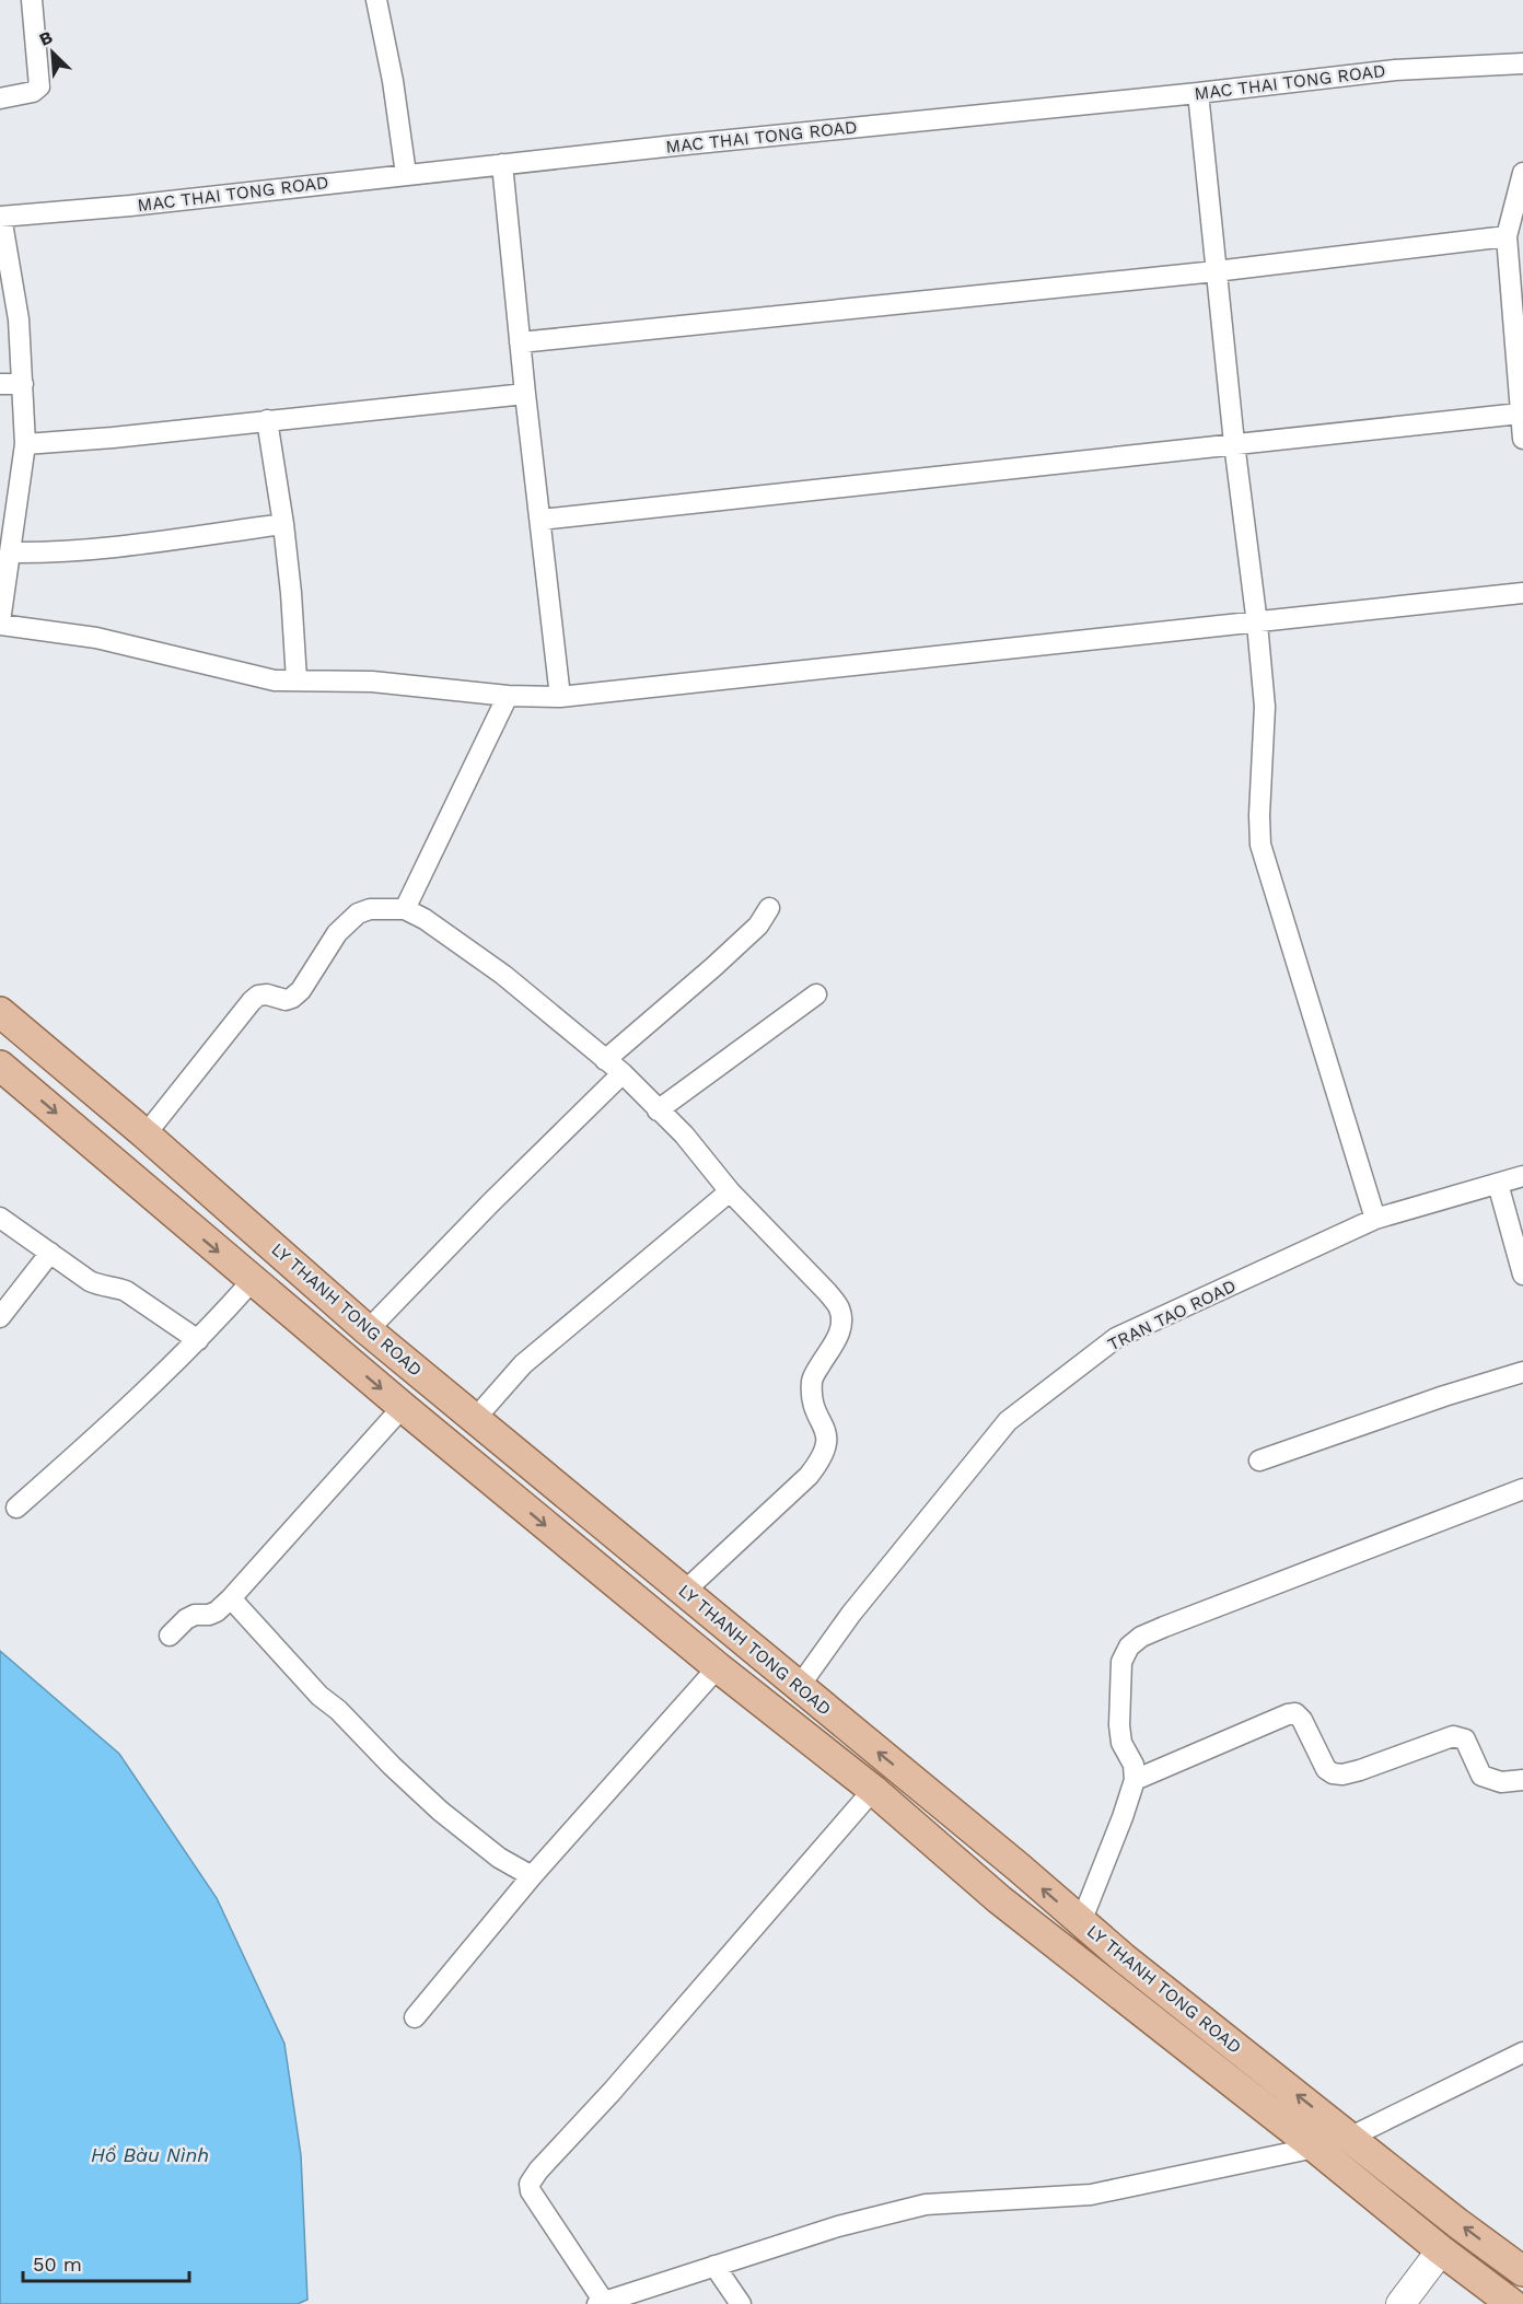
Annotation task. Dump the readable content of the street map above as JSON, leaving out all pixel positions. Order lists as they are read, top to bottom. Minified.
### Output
{"streets":{"main road":["LY THANH TONG ROAD"],"street":["MAC THAI TONG ROAD","TRAN TAO ROAD"]},"crossings":[["LY THANH TONG ROAD","TRAN TAO ROAD"]],"water":["Hồ Bàu Nình"],"scale_bar":"50 m","north":"top left"}
